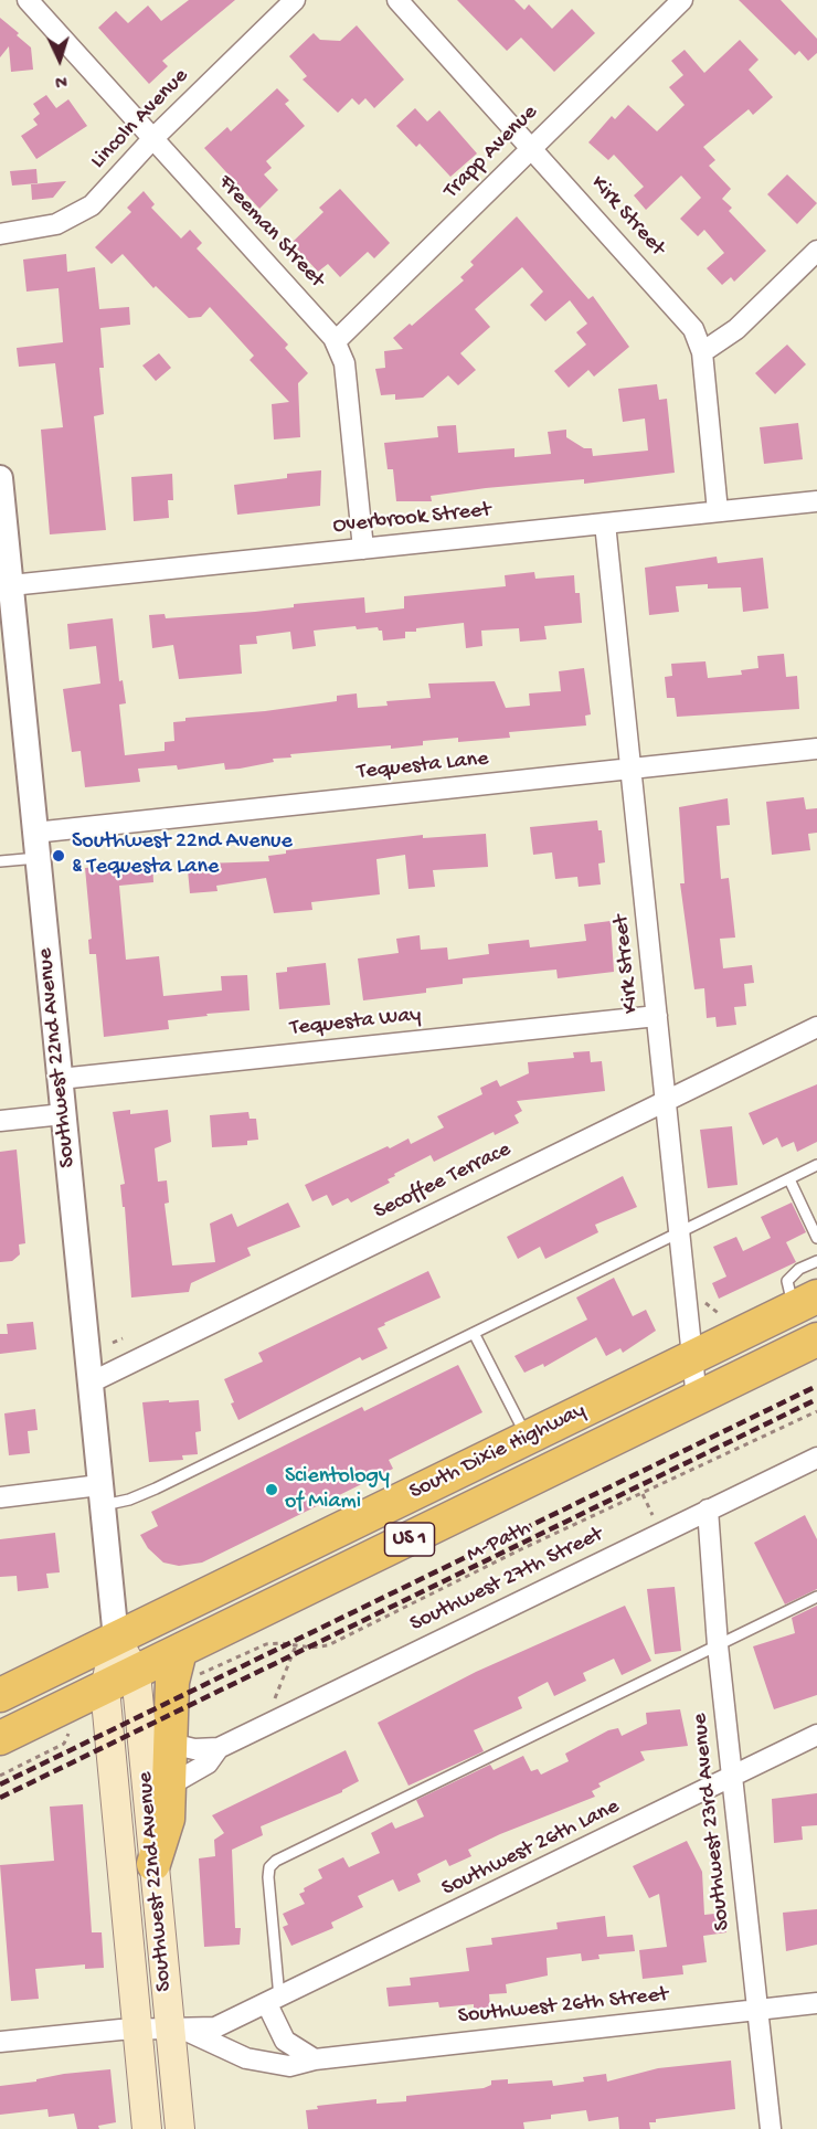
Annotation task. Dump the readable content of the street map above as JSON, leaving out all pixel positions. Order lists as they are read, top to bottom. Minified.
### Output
{"streets":{"highway":["South Dixie Highway","US 1"],"main road":["Southwest 22nd Avenue"],"street":["Lincoln Avenue","Trapp Avenue","Kirk Street","Freeman Street","Overbrook Street","Tequesta Lane","Tequesta Way","Secoffee Terrace","Southwest 27th Street","Southwest 23rd Avenue","Southwest 26th Lane","Southwest 26th Street"],"path":["M-Path"]},"crossings":[["Lincoln Avenue","Freeman Street"],["Trapp Avenue","Kirk Street"],["Trapp Avenue","Freeman Street"],["Kirk Street","Overbrook Street"],["Kirk Street","Tequesta Lane"],["Kirk Street","Tequesta Way"],["Kirk Street","Secoffee Terrace"],["Kirk Street","South Dixie Highway"],["Freeman Street","Overbrook Street"],["Overbrook Street","Southwest 22nd Avenue"],["Tequesta Lane","Southwest 22nd Avenue"],["Tequesta Way","Southwest 22nd Avenue"],["Southwest 22nd Avenue","Secoffee Terrace"],["Southwest 22nd Avenue","South Dixie Highway"],["Southwest 22nd Avenue","Southwest 26th Street"],["South Dixie Highway","M-Path"],["Southwest 27th Street","Southwest 23rd Avenue"],["Southwest 23rd Avenue","Southwest 26th Lane"],["Southwest 23rd Avenue","Southwest 26th Street"],["Southwest 26th Lane","Southwest 26th Street"]],"places":["Southwest 22nd Avenue & Tequesta Lane","Scientology of Miami"],"north":"bottom"}
